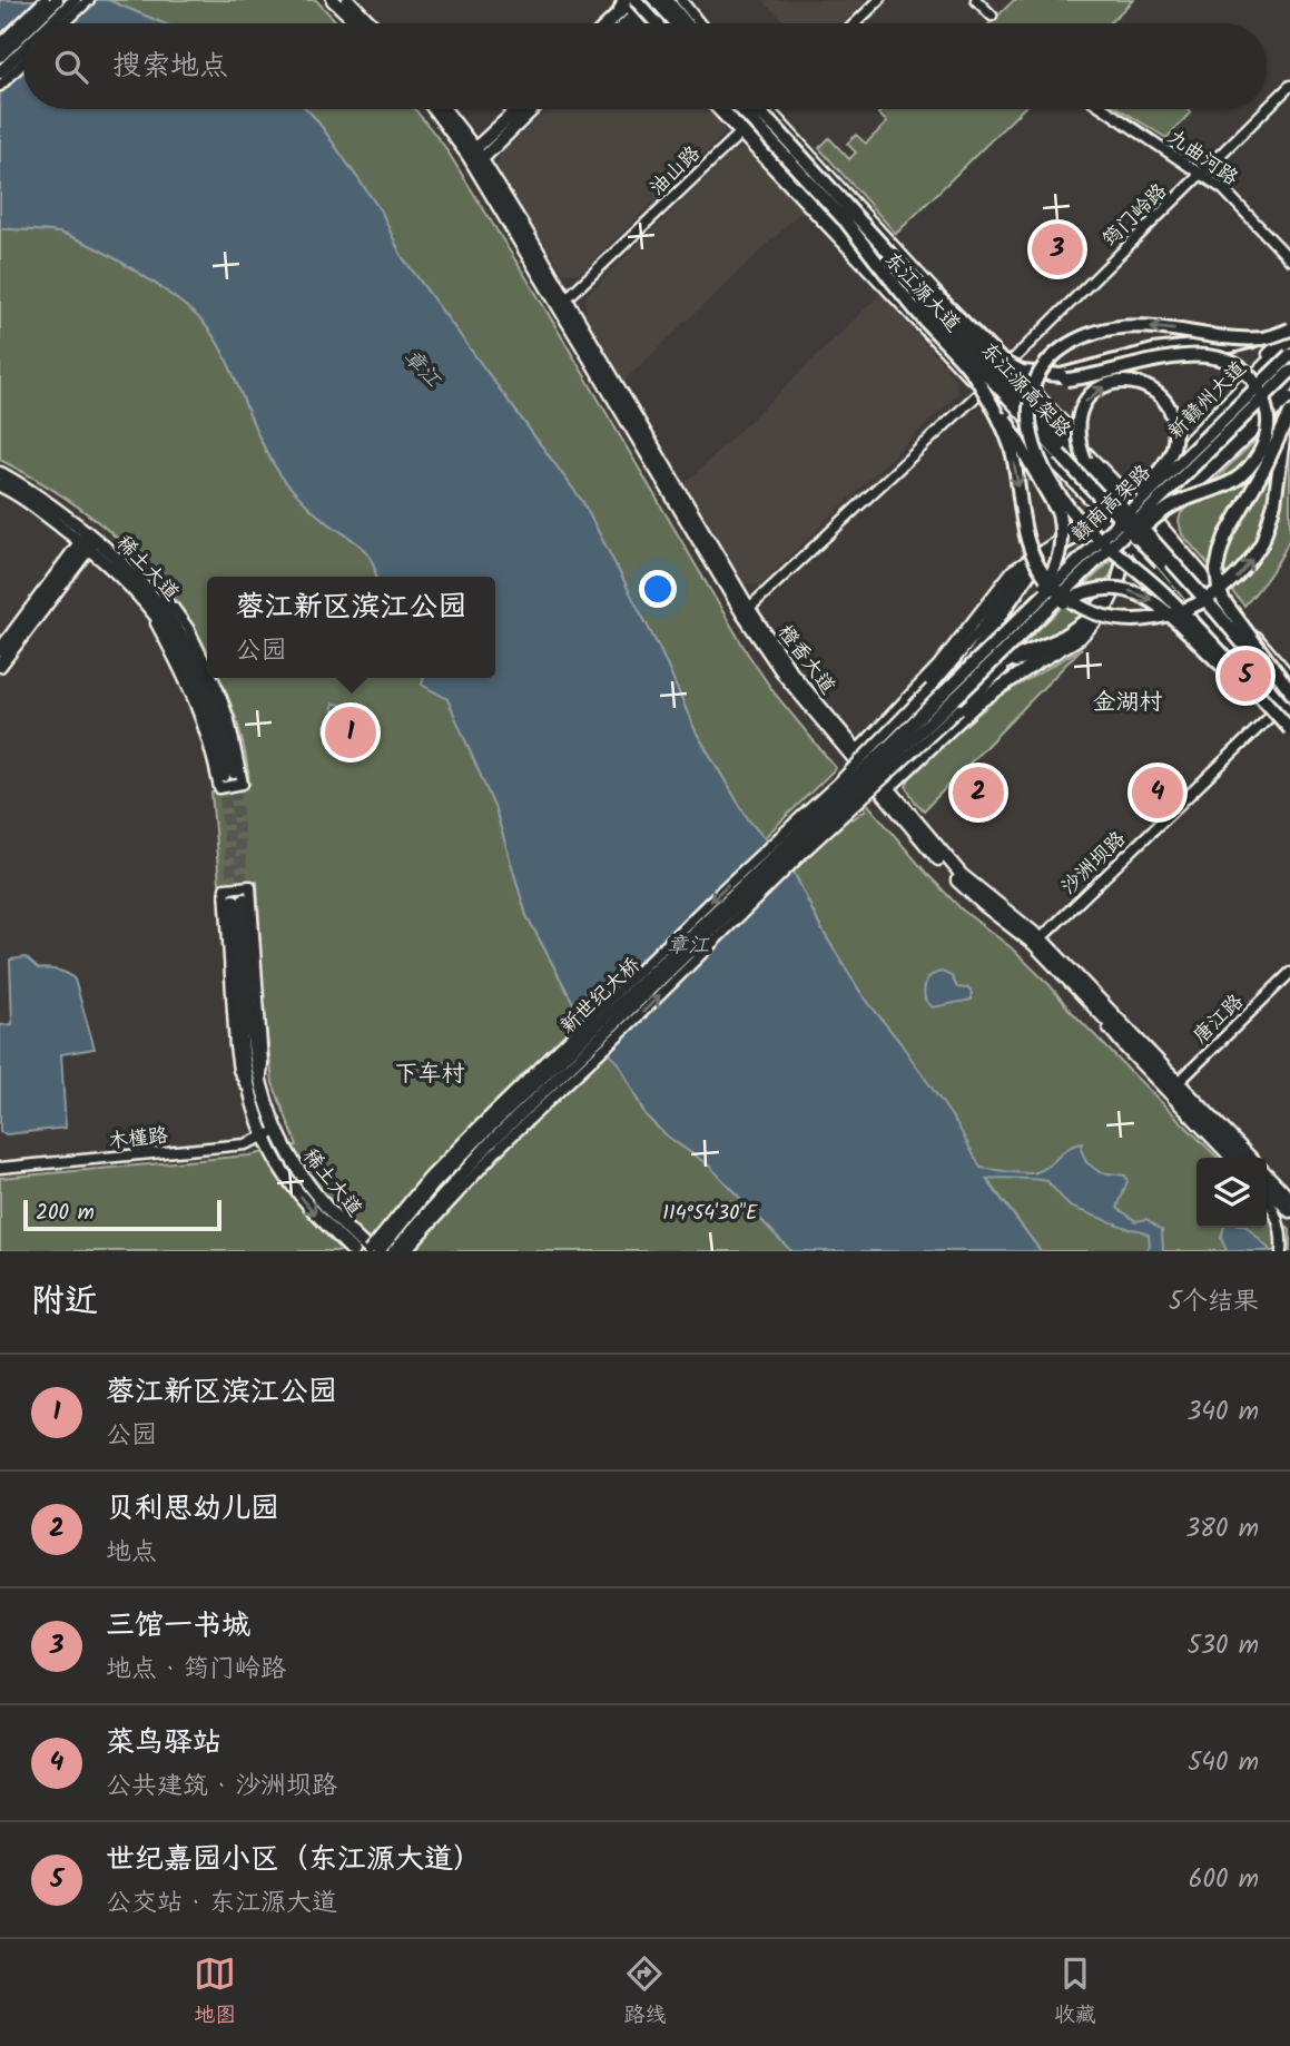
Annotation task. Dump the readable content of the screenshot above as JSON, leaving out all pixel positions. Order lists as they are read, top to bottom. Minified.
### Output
{"streets":{"highway":["东江源高架路","赣南高架路","新世纪大桥"],"main road":["东江源大道","新赣州大道","稀土大道","橙香大道"],"street":["九曲河路","油山路","筠门岭路","沙洲坝路","唐江路","木槿路"]},"crossings":[["九曲河路","筠门岭路"],["油山路","东江源大道"],["油山路","橙香大道"],["筠门岭路","东江源大道"],["东江源大道","新赣州大道"],["东江源大道","沙洲坝路"],["赣南高架路","新世纪大桥"],["稀土大道","木槿路"],["橙香大道","沙洲坝路"],["橙香大道","唐江路"]],"districts":["金湖村","下车村"],"water":["章江"],"scale_bar":"200 m","page":{"search":"搜索地点","pins":["3","5","1","2","4"],"popup":["蓉江新区滨江公园","公园"],"scale":"200 m","heading":["附近","5个结果"],"list":[{"mark":"1","name":"蓉江新区滨江公园","note":"公园","value":"340 m"},{"mark":"2","name":"贝利思幼儿园","note":"地点","value":"380 m"},{"mark":"3","name":"三馆一书城","note":"地点 · 筠门岭路","value":"530 m"},{"mark":"4","name":"菜鸟驿站","note":"公共建筑 · 沙洲坝路","value":"540 m"},{"mark":"5","name":"世纪嘉园小区（东江源大道）","note":"公交站 · 东江源大道","value":"600 m"}],"nav":["地图","路线","收藏"]},"coordinates":["114°54'30\"E"]}
